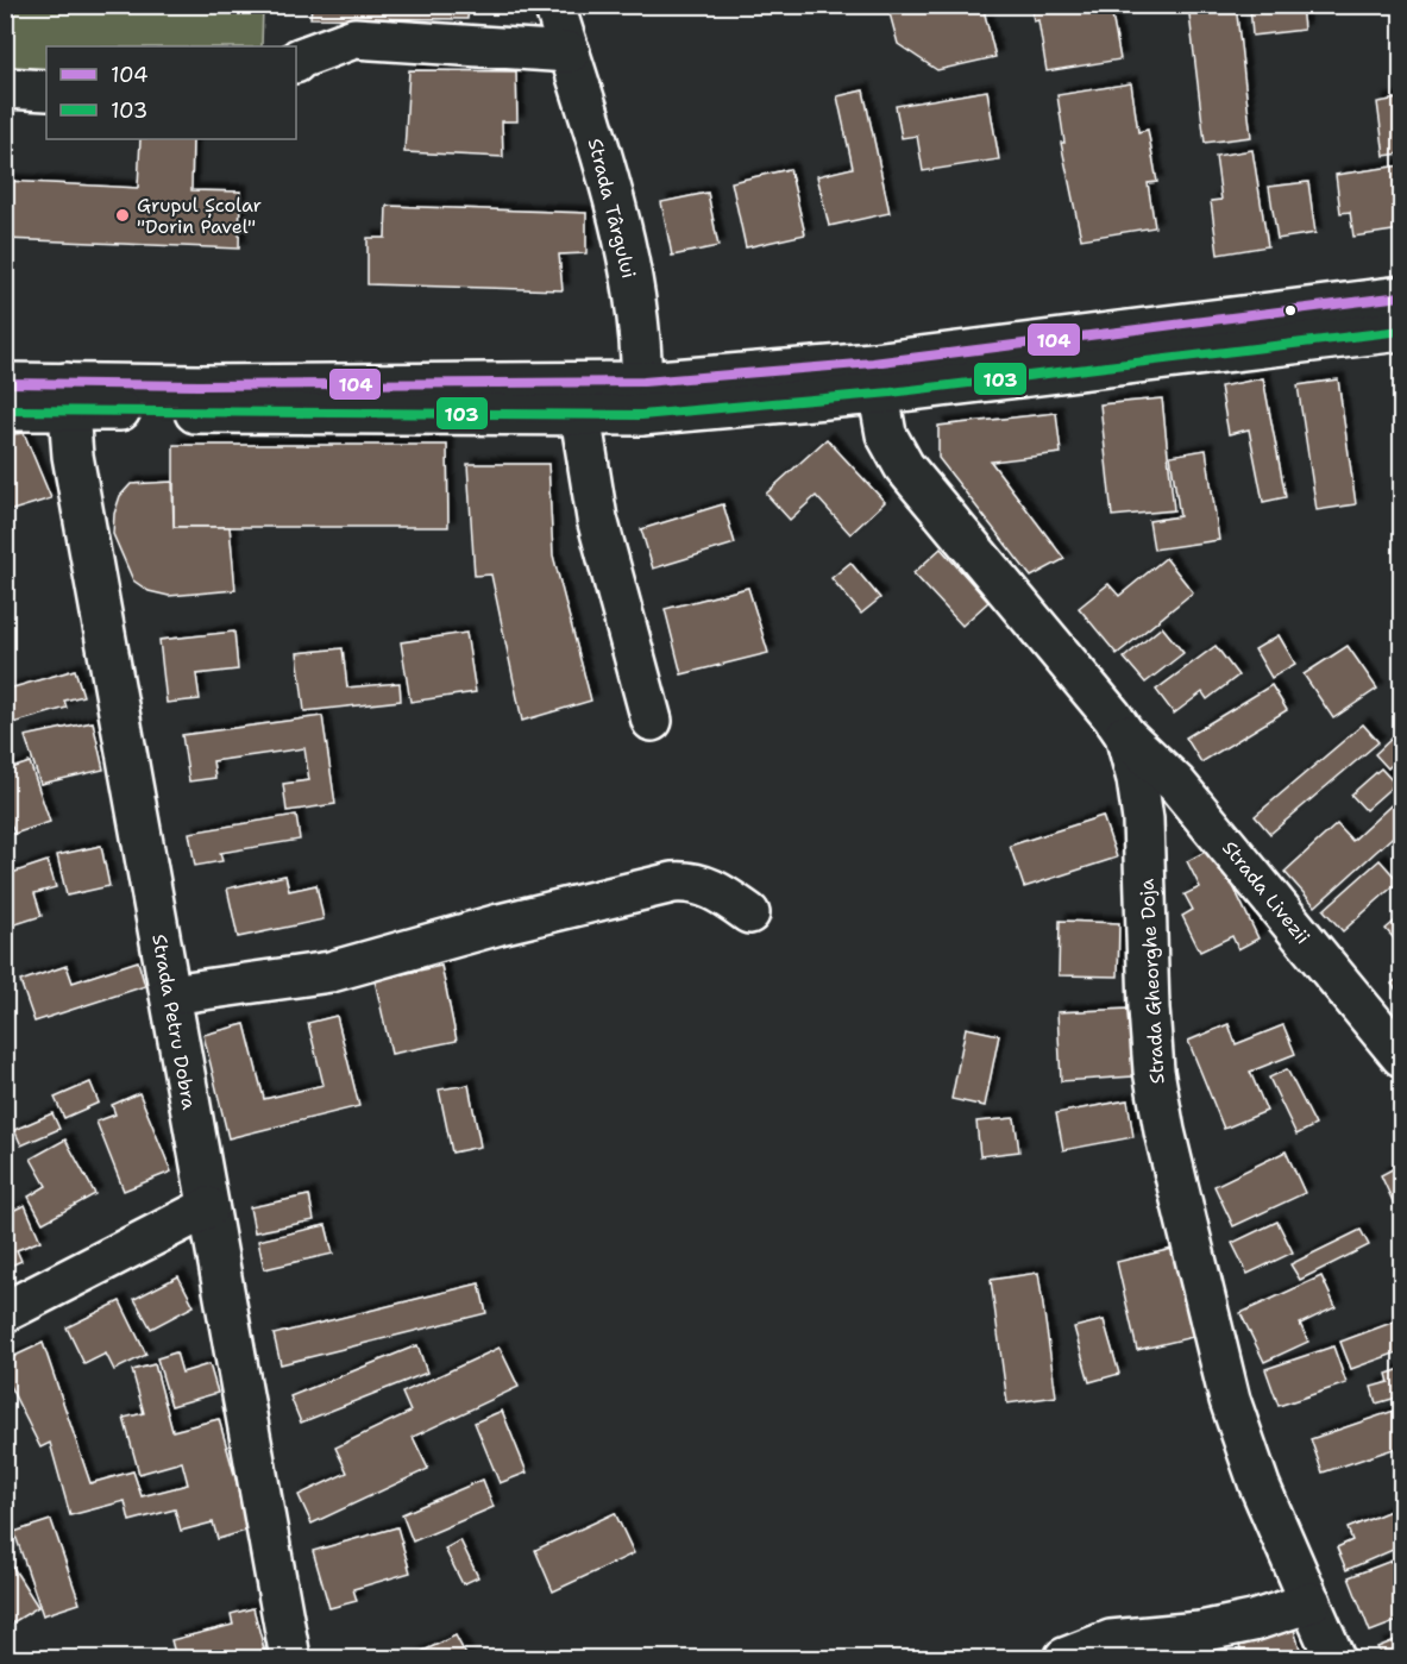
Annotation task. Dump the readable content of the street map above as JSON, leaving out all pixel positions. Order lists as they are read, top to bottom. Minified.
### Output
{"streets":{"street":["Strada Târgului","Strada Livezii","Strada Gheorghe Doja","Strada Petru Dobra"]},"crossings":[["Strada Livezii","Strada Gheorghe Doja"]],"places":["Grupul Școlar \"Dorin Pavel\""],"lines":["transit line 104","transit line 103"],"legend":["104","103"]}
